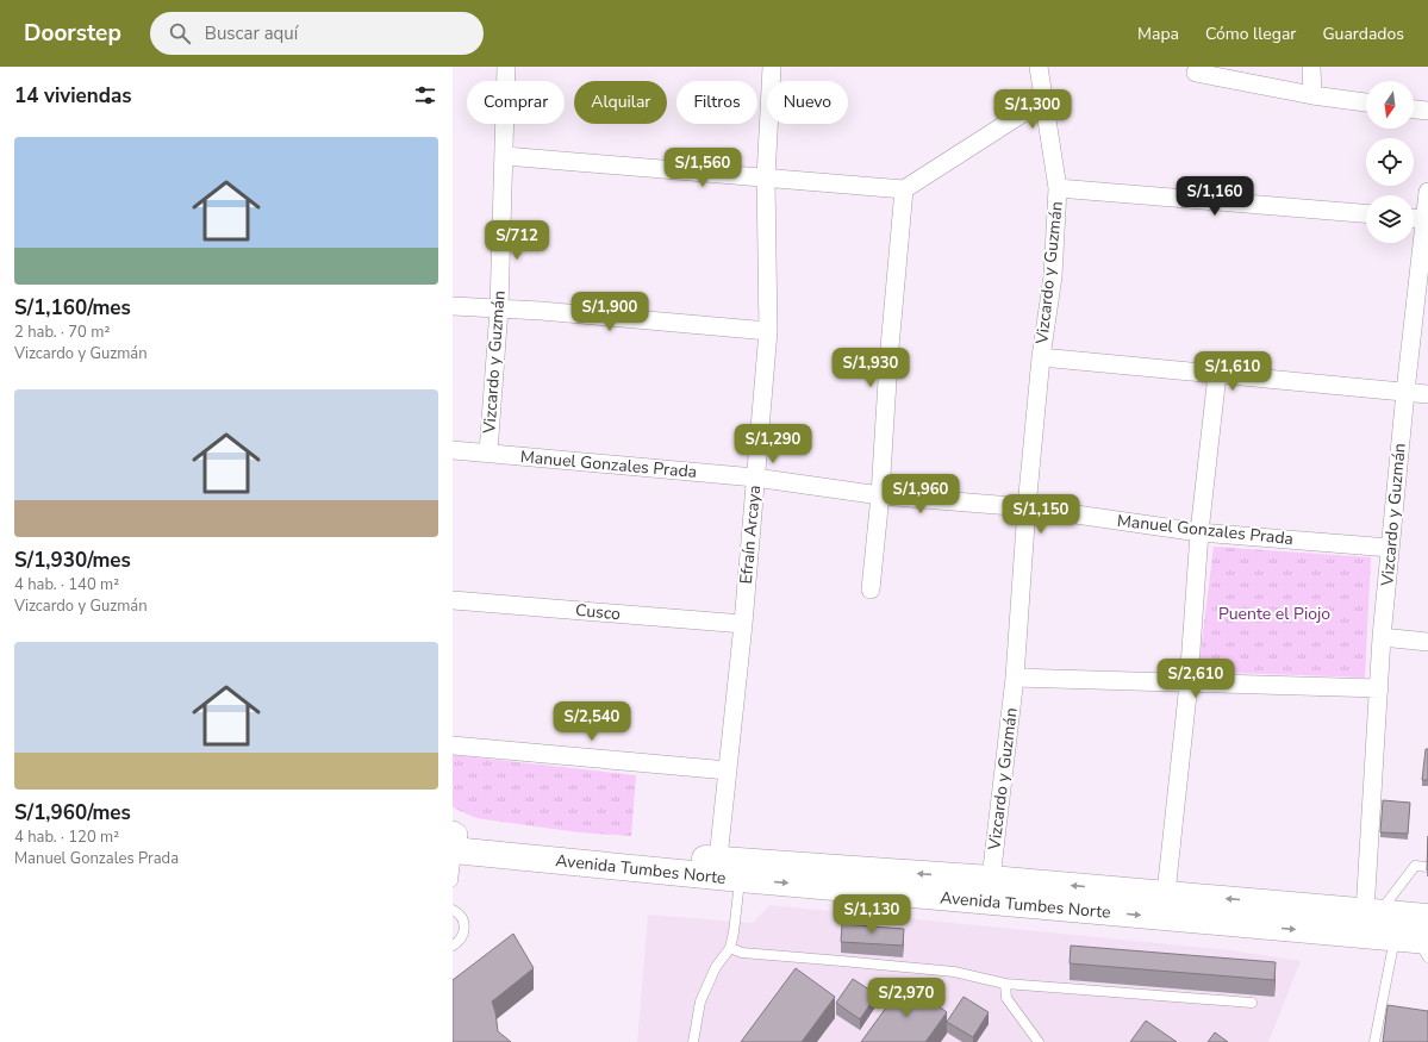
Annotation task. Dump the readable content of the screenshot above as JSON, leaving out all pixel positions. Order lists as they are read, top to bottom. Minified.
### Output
{"streets":{"highway":["Avenida Tumbes Norte"],"street":["Vizcardo y Guzmán","Manuel Gonzales Prada","Efraín Arcaya","Cusco"]},"crossings":[["Vizcardo y Guzmán","Manuel Gonzales Prada"],["Vizcardo y Guzmán","Avenida Tumbes Norte"],["Manuel Gonzales Prada","Efraín Arcaya"],["Efraín Arcaya","Cusco"],["Efraín Arcaya","Avenida Tumbes Norte"]],"parks":["Puente el Piojo"],"north":"bottom","page":{"header":"Doorstep","search":"Buscar aquí","nav":["Mapa","Cómo llegar","Guardados"],"heading":"14 viviendas","chip":["Comprar","Alquilar","Filtros","Nuevo"],"price":["S/1,300","S/1,560","S/1,160","S/712","S/1,900","S/1,930","S/1,610","S/1,290","S/1,960","S/1,150","S/2,610","S/2,540","S/1,130","S/2,970"],"list":[{"name":"S/1,160/mes","note":"2 hab. · 70 m² · Vizcardo y Guzmán"},{"name":"S/1,930/mes","note":"4 hab. · 140 m² · Vizcardo y Guzmán"},{"name":"S/1,960/mes","note":"4 hab. · 120 m² · Manuel Gonzales Prada"}]}}
